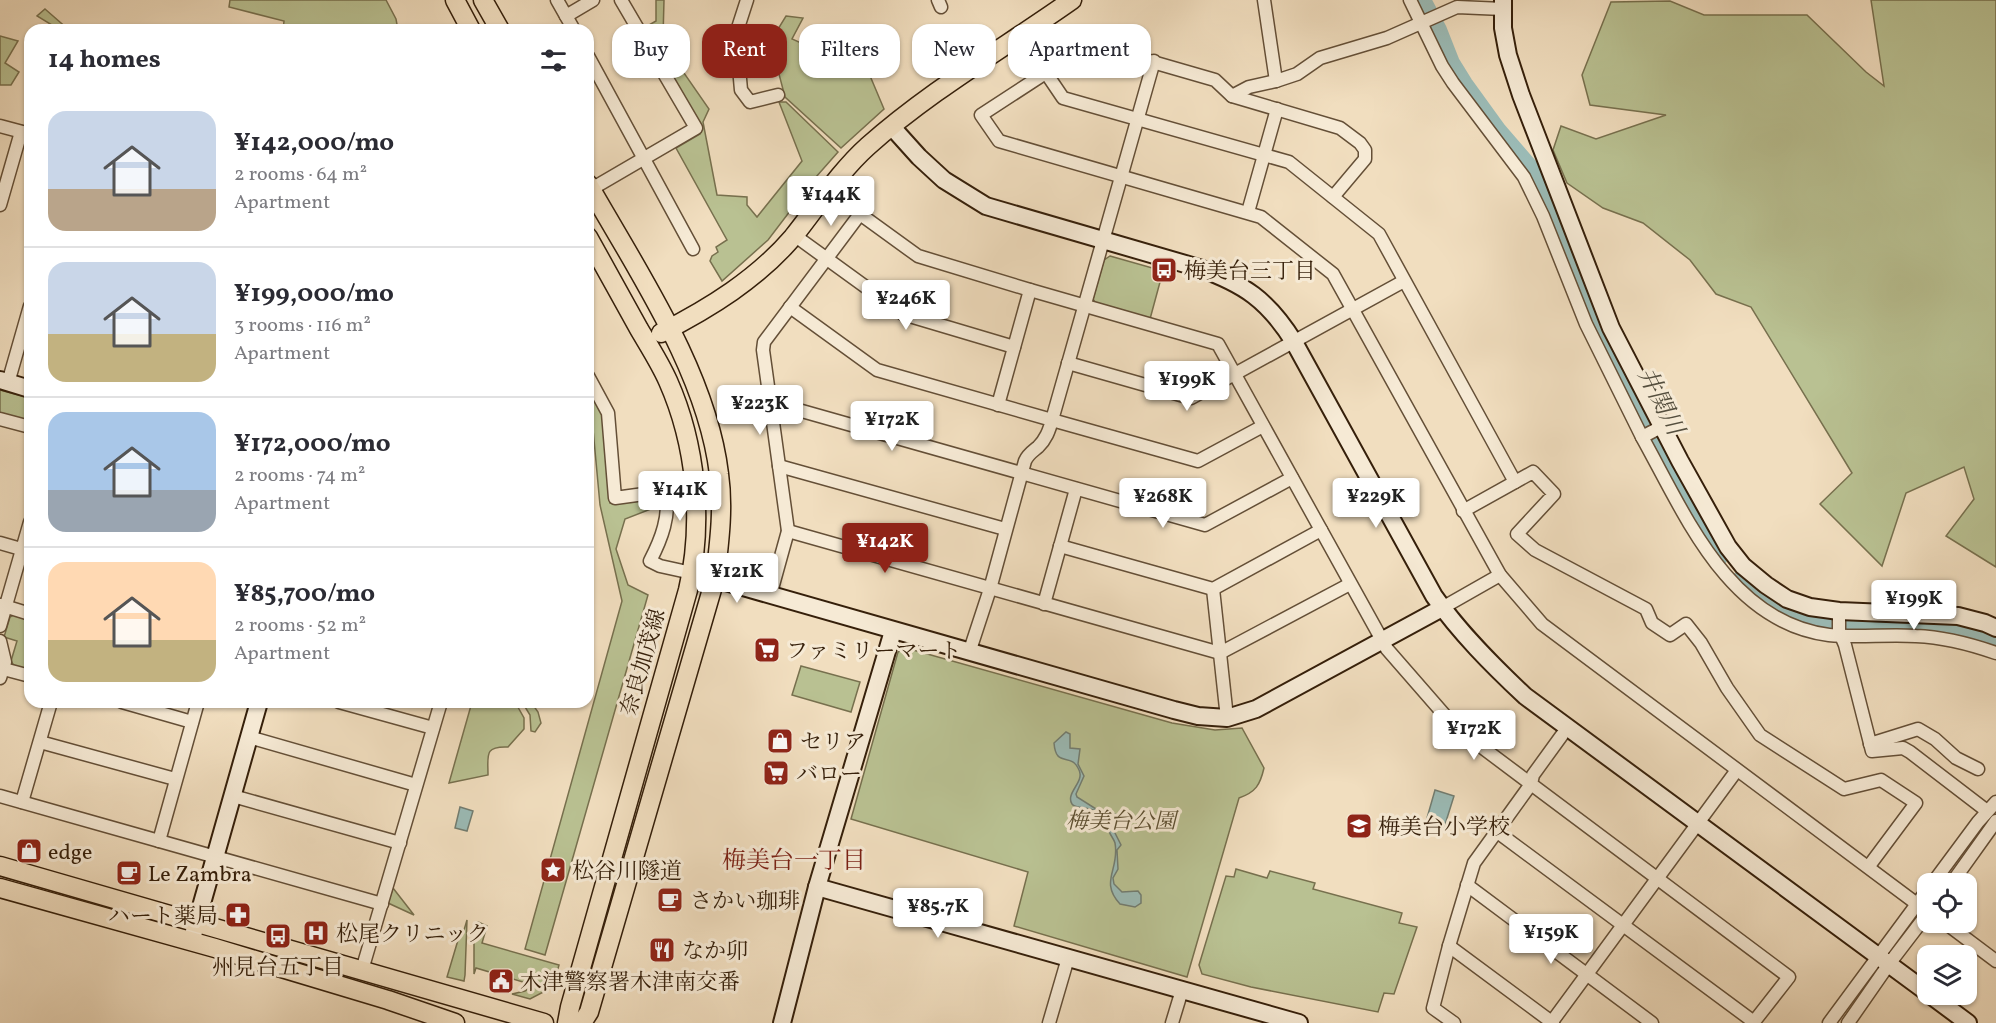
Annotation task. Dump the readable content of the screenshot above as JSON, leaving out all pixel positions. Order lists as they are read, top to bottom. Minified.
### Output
{"streets":{"main road":["奈良加茂線"]},"districts":["梅美台一丁目"],"water":["井関川"],"parks":["梅美台公園"],"places":{"bus stop":["梅美台三丁目","州見台五丁目"],"supermarket":["ファミリーマート","バロー"],"shop":["セリア","edge"],"school or university":["梅美台小学校"],"place":["松谷川隧道"],"cafe":["Le Zambra","さかい珈琲"],"pharmacy":["ハート薬局"],"hospital":["松尾クリニック"],"restaurant":["なか卯"],"public building":["木津警察署木津南交番"]},"page":{"chip":["Buy","Rent","Filters","New","Apartment"],"heading":"14 homes","list":[{"name":"¥142,000/mo","note":"2 rooms · 64 m² · Apartment"},{"name":"¥199,000/mo","note":"3 rooms · 116 m² · Apartment"},{"name":"¥172,000/mo","note":"2 rooms · 74 m² · Apartment"},{"name":"¥85,700/mo","note":"2 rooms · 52 m² · Apartment"}],"price":["¥144K","¥246K","¥199K","¥223K","¥172K","¥141K","¥268K","¥229K","¥142K","¥121K","¥199K","¥172K","¥85.7K","¥159K"]}}
